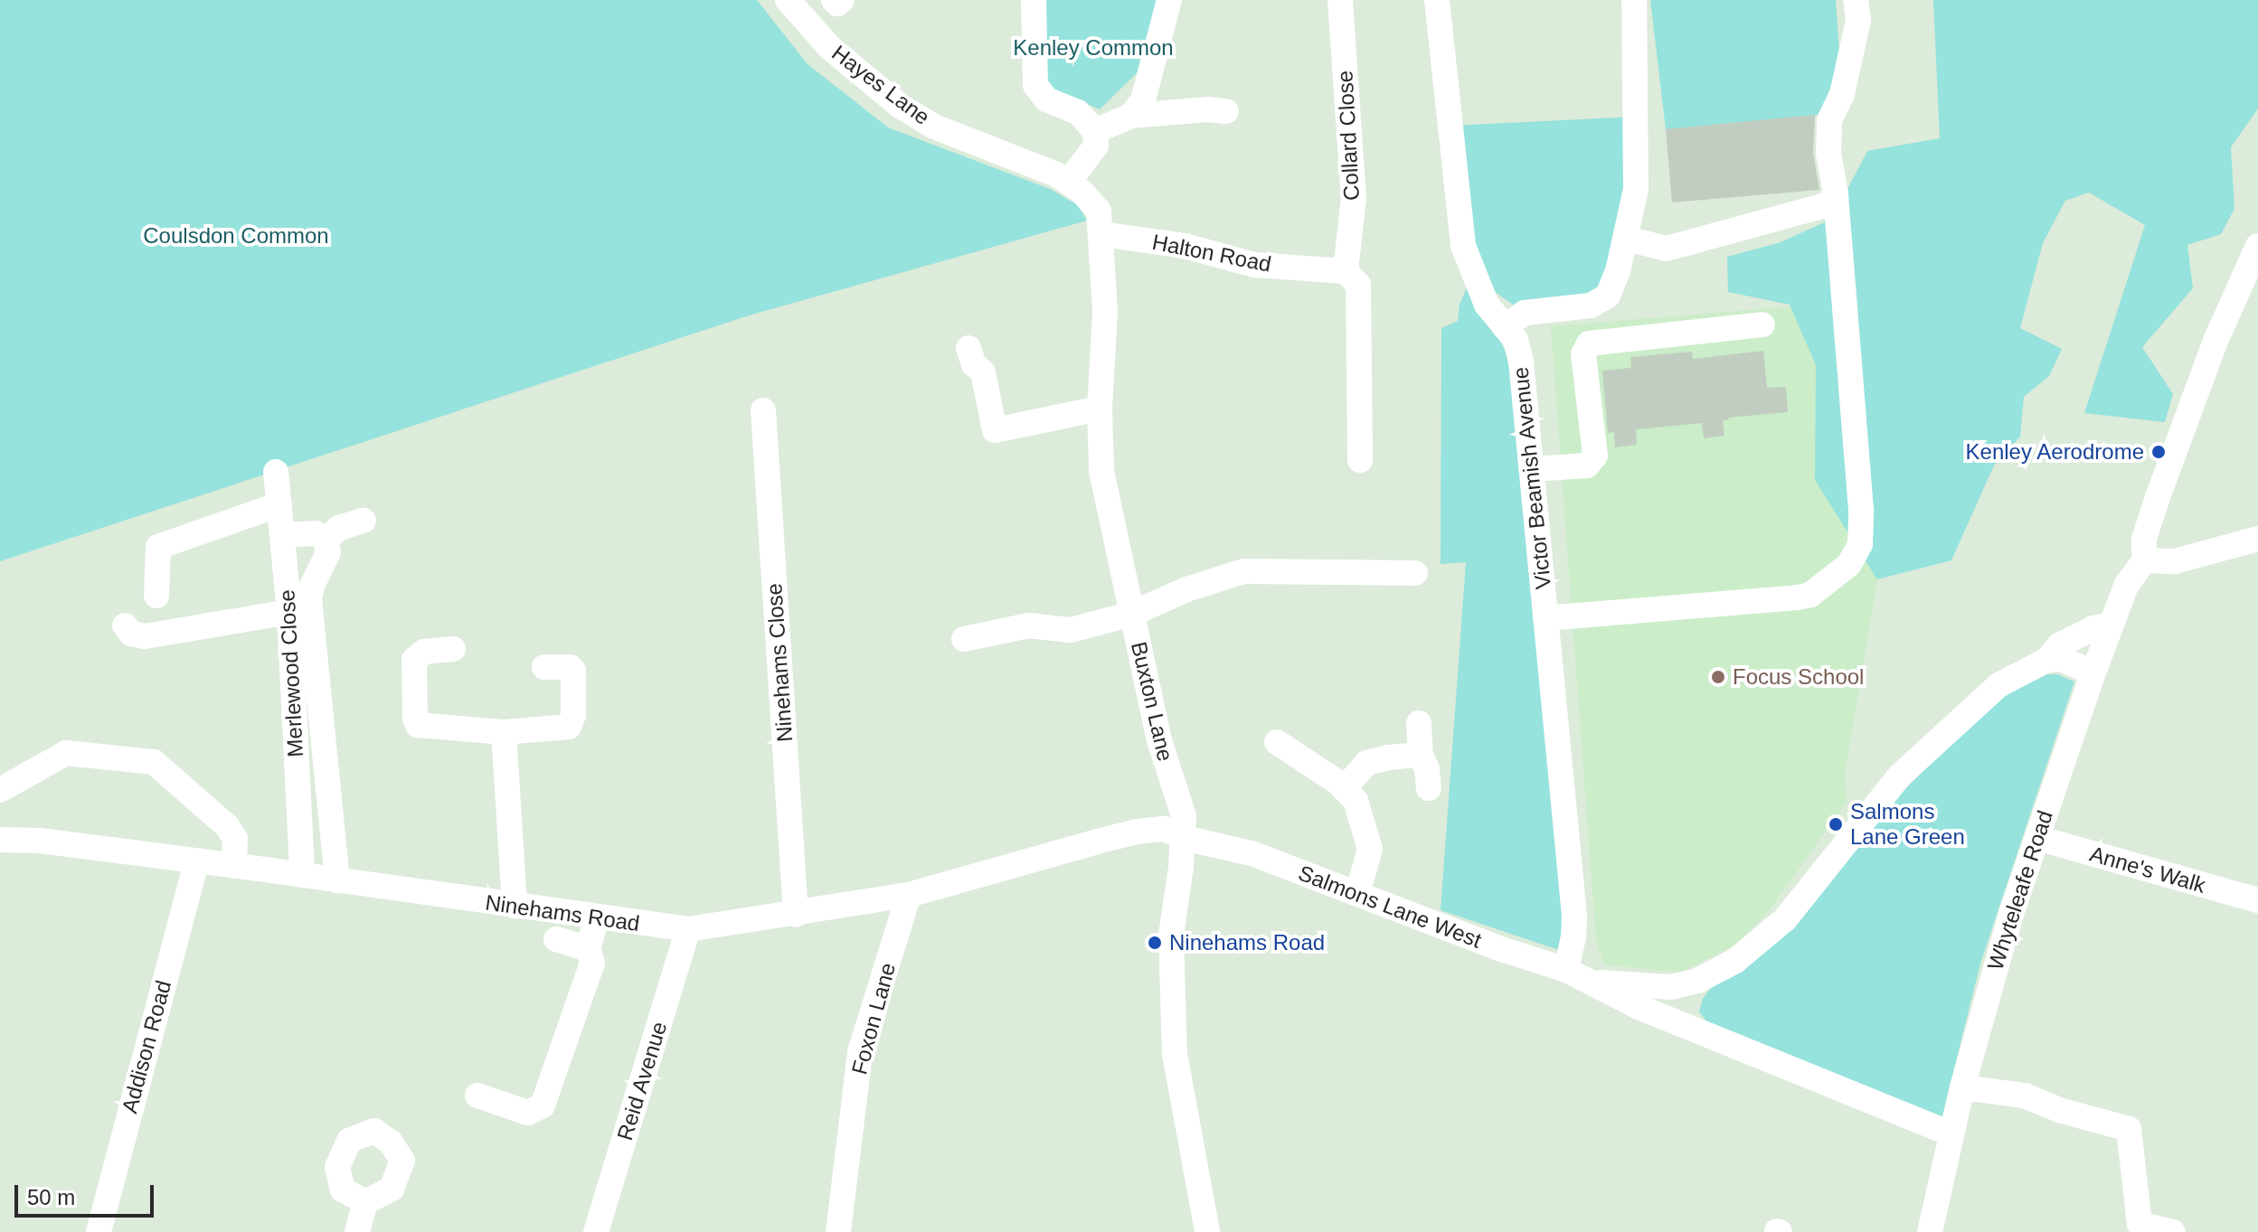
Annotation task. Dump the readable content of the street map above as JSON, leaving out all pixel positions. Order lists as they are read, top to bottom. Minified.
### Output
{"streets":{"street":["Hayes Lane","Collard Close","Halton Road","Victor Beamish Avenue","Ninehams Close","Merlewood Close","Buxton Lane","Anne's Walk","Whyteleafe Road","Salmons Lane West","Ninehams Road","Foxon Lane","Addison Road","Reid Avenue"]},"crossings":[["Hayes Lane","Buxton Lane"],["Collard Close","Halton Road"],["Halton Road","Buxton Lane"],["Victor Beamish Avenue","Salmons Lane West"],["Ninehams Close","Ninehams Road"],["Merlewood Close","Ninehams Road"],["Buxton Lane","Salmons Lane West"],["Buxton Lane","Ninehams Road"],["Anne's Walk","Whyteleafe Road"],["Whyteleafe Road","Salmons Lane West"],["Salmons Lane West","Ninehams Road"],["Ninehams Road","Foxon Lane"],["Ninehams Road","Addison Road"],["Ninehams Road","Reid Avenue"]],"parks":["Kenley Common","Coulsdon Common"],"places":["Kenley Aerodrome","Focus School","Salmons Lane Green","Ninehams Road"],"scale_bar":"50 m"}
